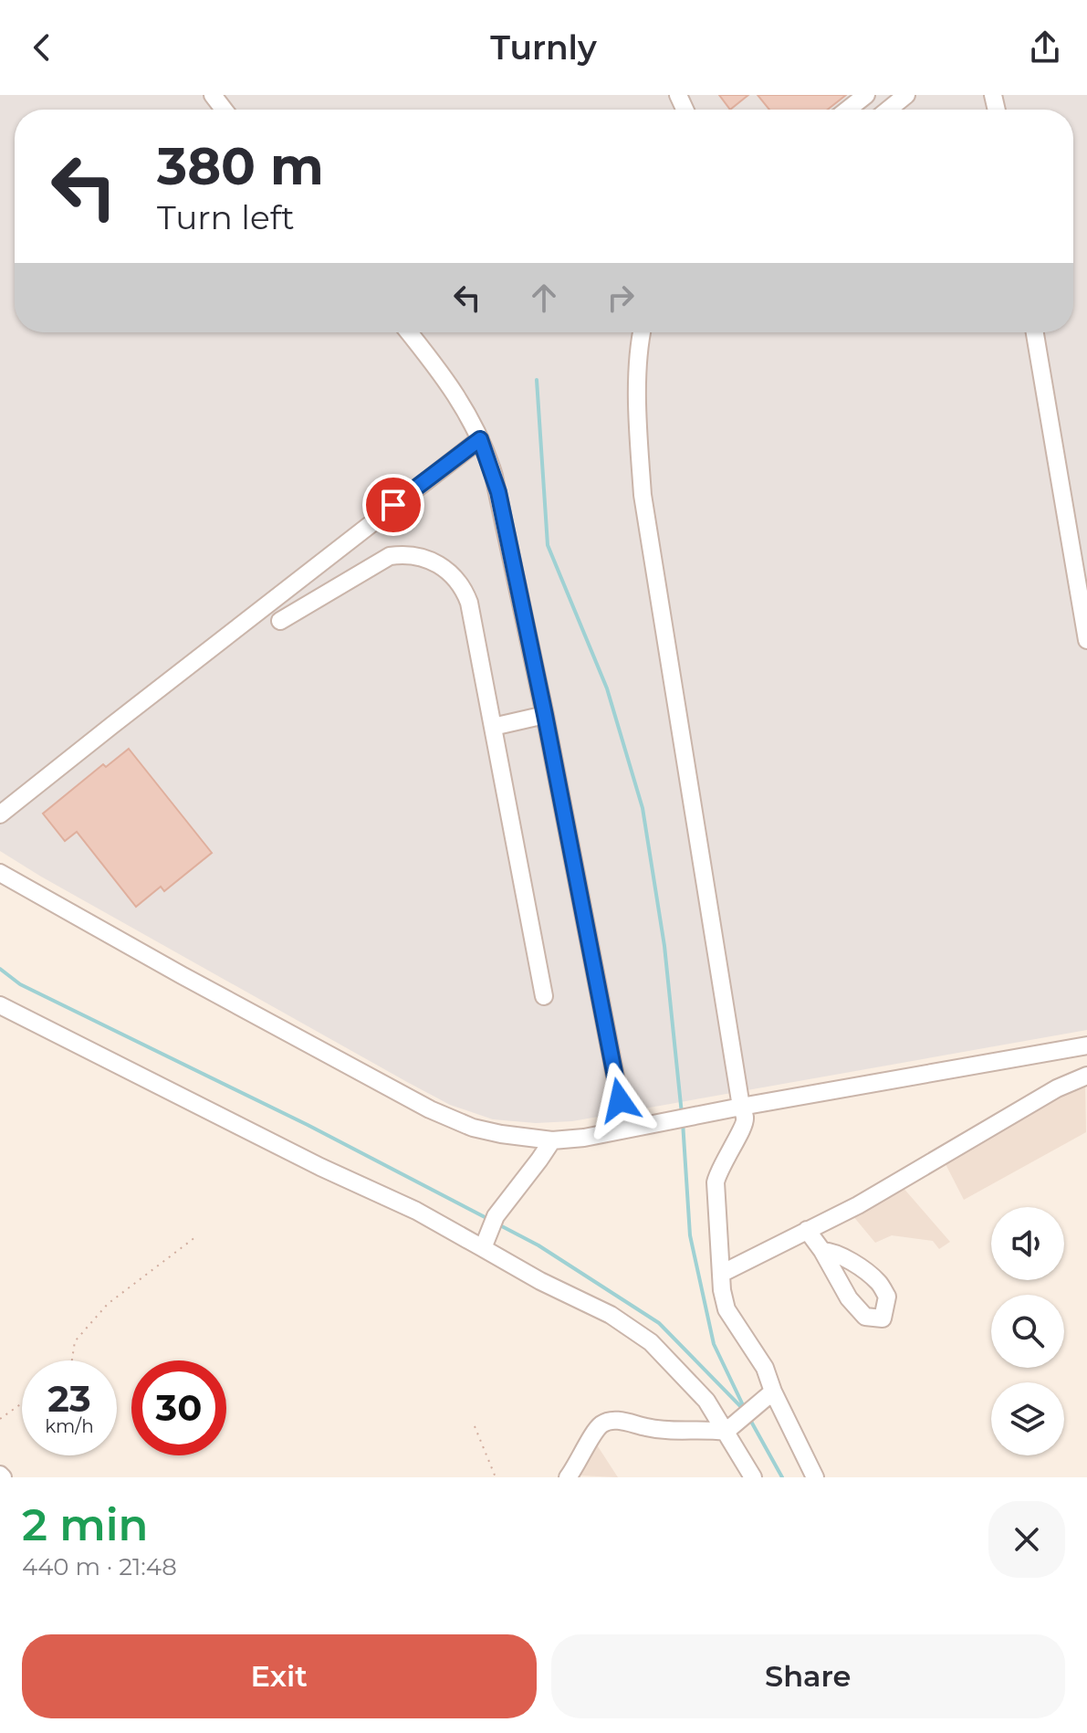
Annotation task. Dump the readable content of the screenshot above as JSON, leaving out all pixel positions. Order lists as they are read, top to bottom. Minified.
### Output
{"page":{"header":"Turnly","turn":["380 m","Turn left"],"speed":"23 km/h","limit":"30","heading":["2 min","440 m · 21:48"],"buttons":["Exit","Share"]}}
